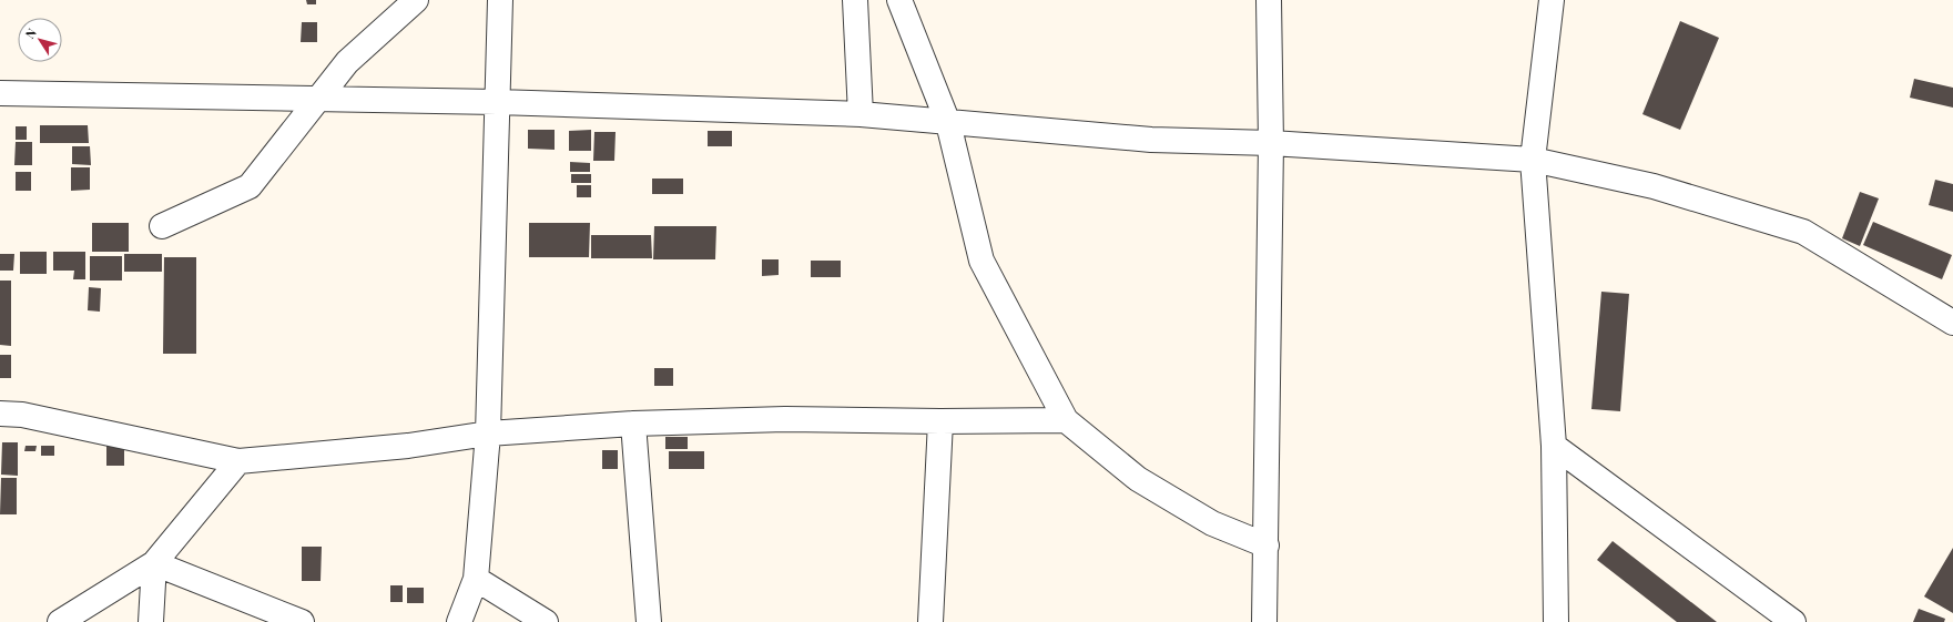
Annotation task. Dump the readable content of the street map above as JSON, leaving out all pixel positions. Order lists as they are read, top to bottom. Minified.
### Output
{"north":"top left"}
